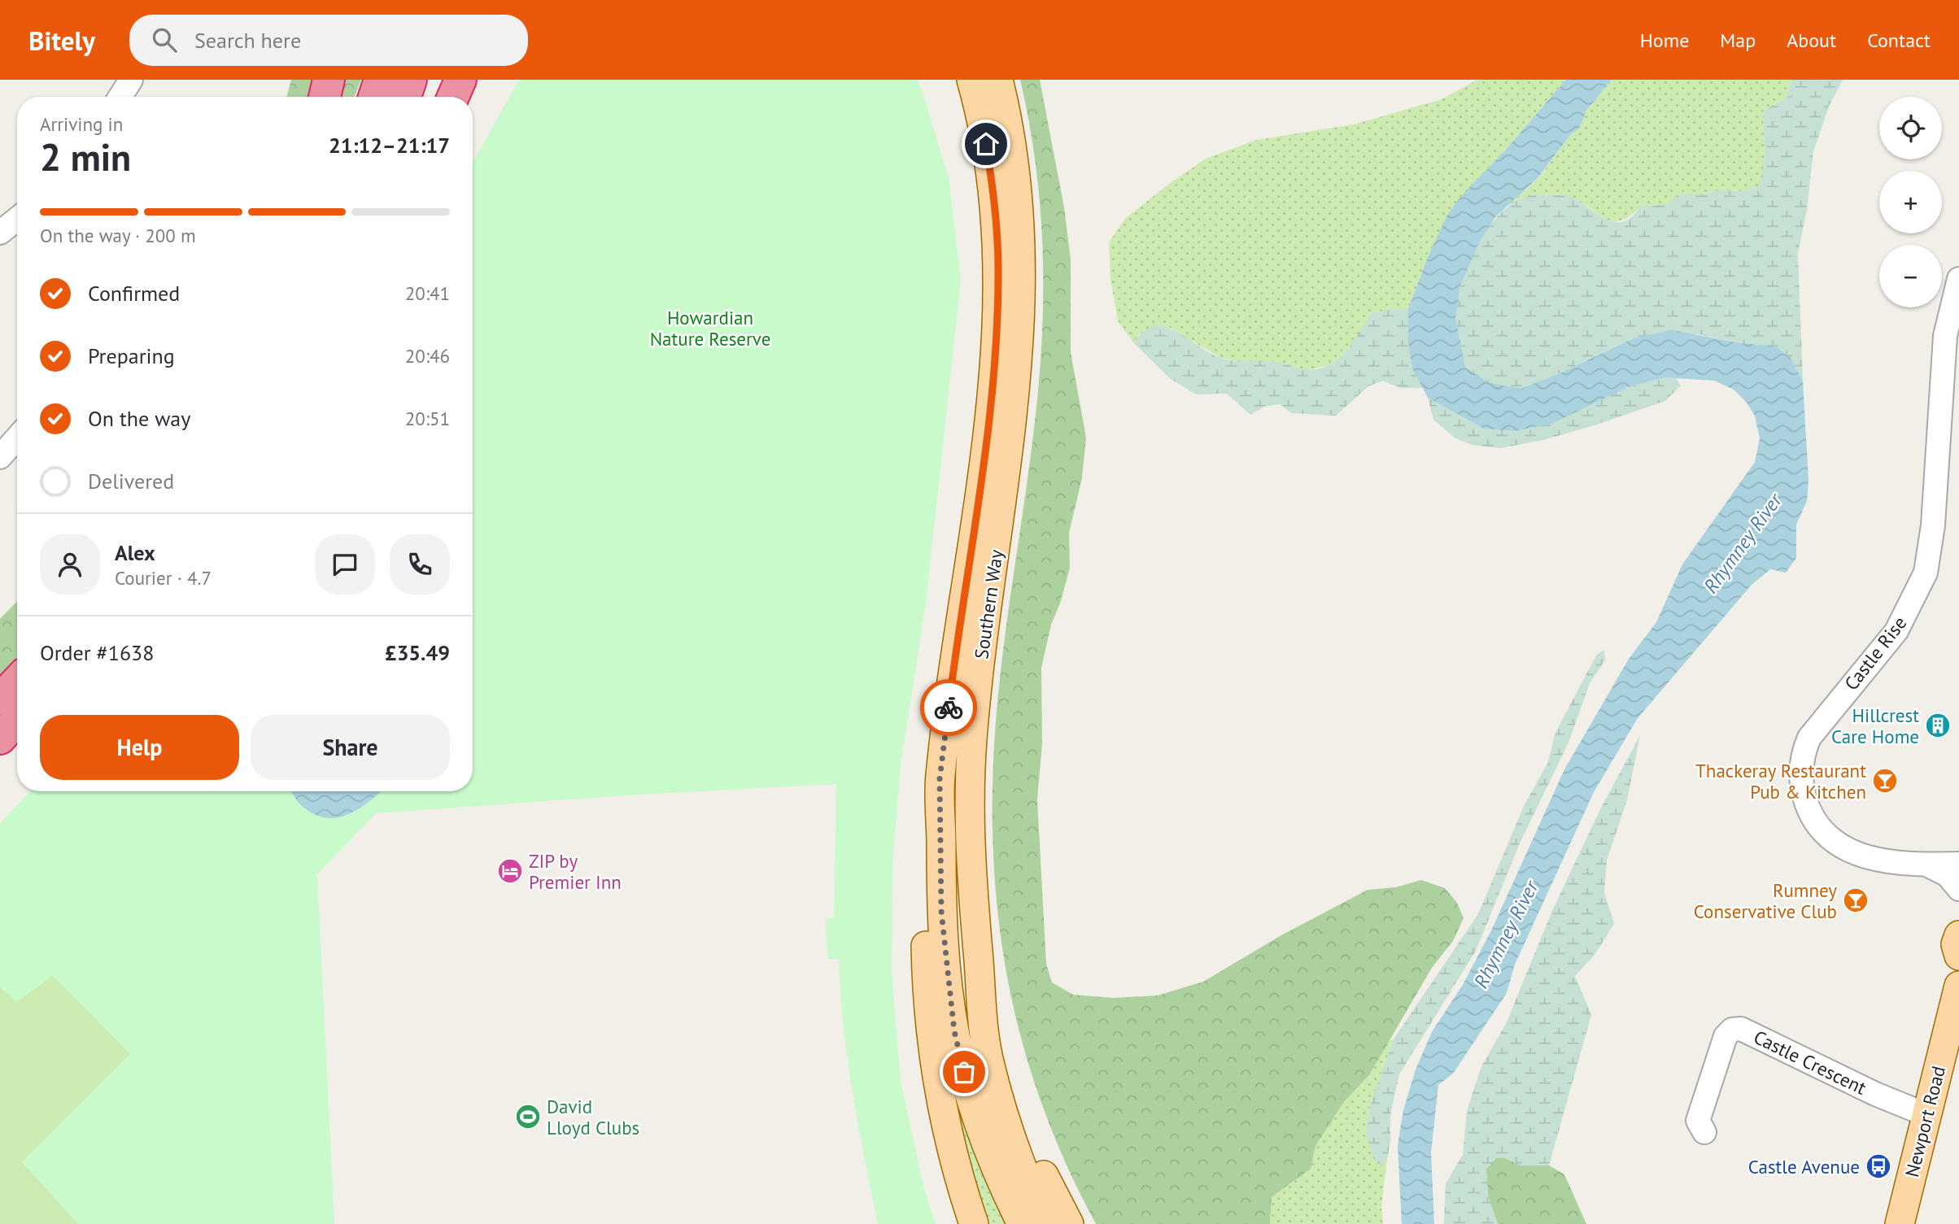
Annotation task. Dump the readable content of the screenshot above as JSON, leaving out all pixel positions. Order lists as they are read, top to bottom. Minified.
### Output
{"streets":{"main road":["Southern Way","Newport Road"],"street":["Castle Rise","Castle Crescent"]},"crossings":[["Castle Crescent","Newport Road"]],"water":["Rhymney River"],"parks":["Howardian Nature Reserve"],"places":{"building":["Hillcrest Care Home"],"bar":["Thackeray Restaurant Pub & Kitchen","Rumney Conservative Club"],"hotel":["ZIP by Premier Inn"],"sports":["David Lloyd Clubs"],"bus stop":["Castle Avenue"]},"page":{"header":"Bitely","search":"Search here","nav":["Home","Map","About","Contact"],"map_buttons":["+","−"],"heading":["2 min","Arriving in","21:12–21:17"],"panel":["Alex","Courier · 4.7","Order #1638","£35.49"],"bar":"On the way · 200 m","list":[["Confirmed","20:41"],["Preparing","20:46"],["On the way","20:51"],"Delivered"],"buttons":["Help","Share"]}}
